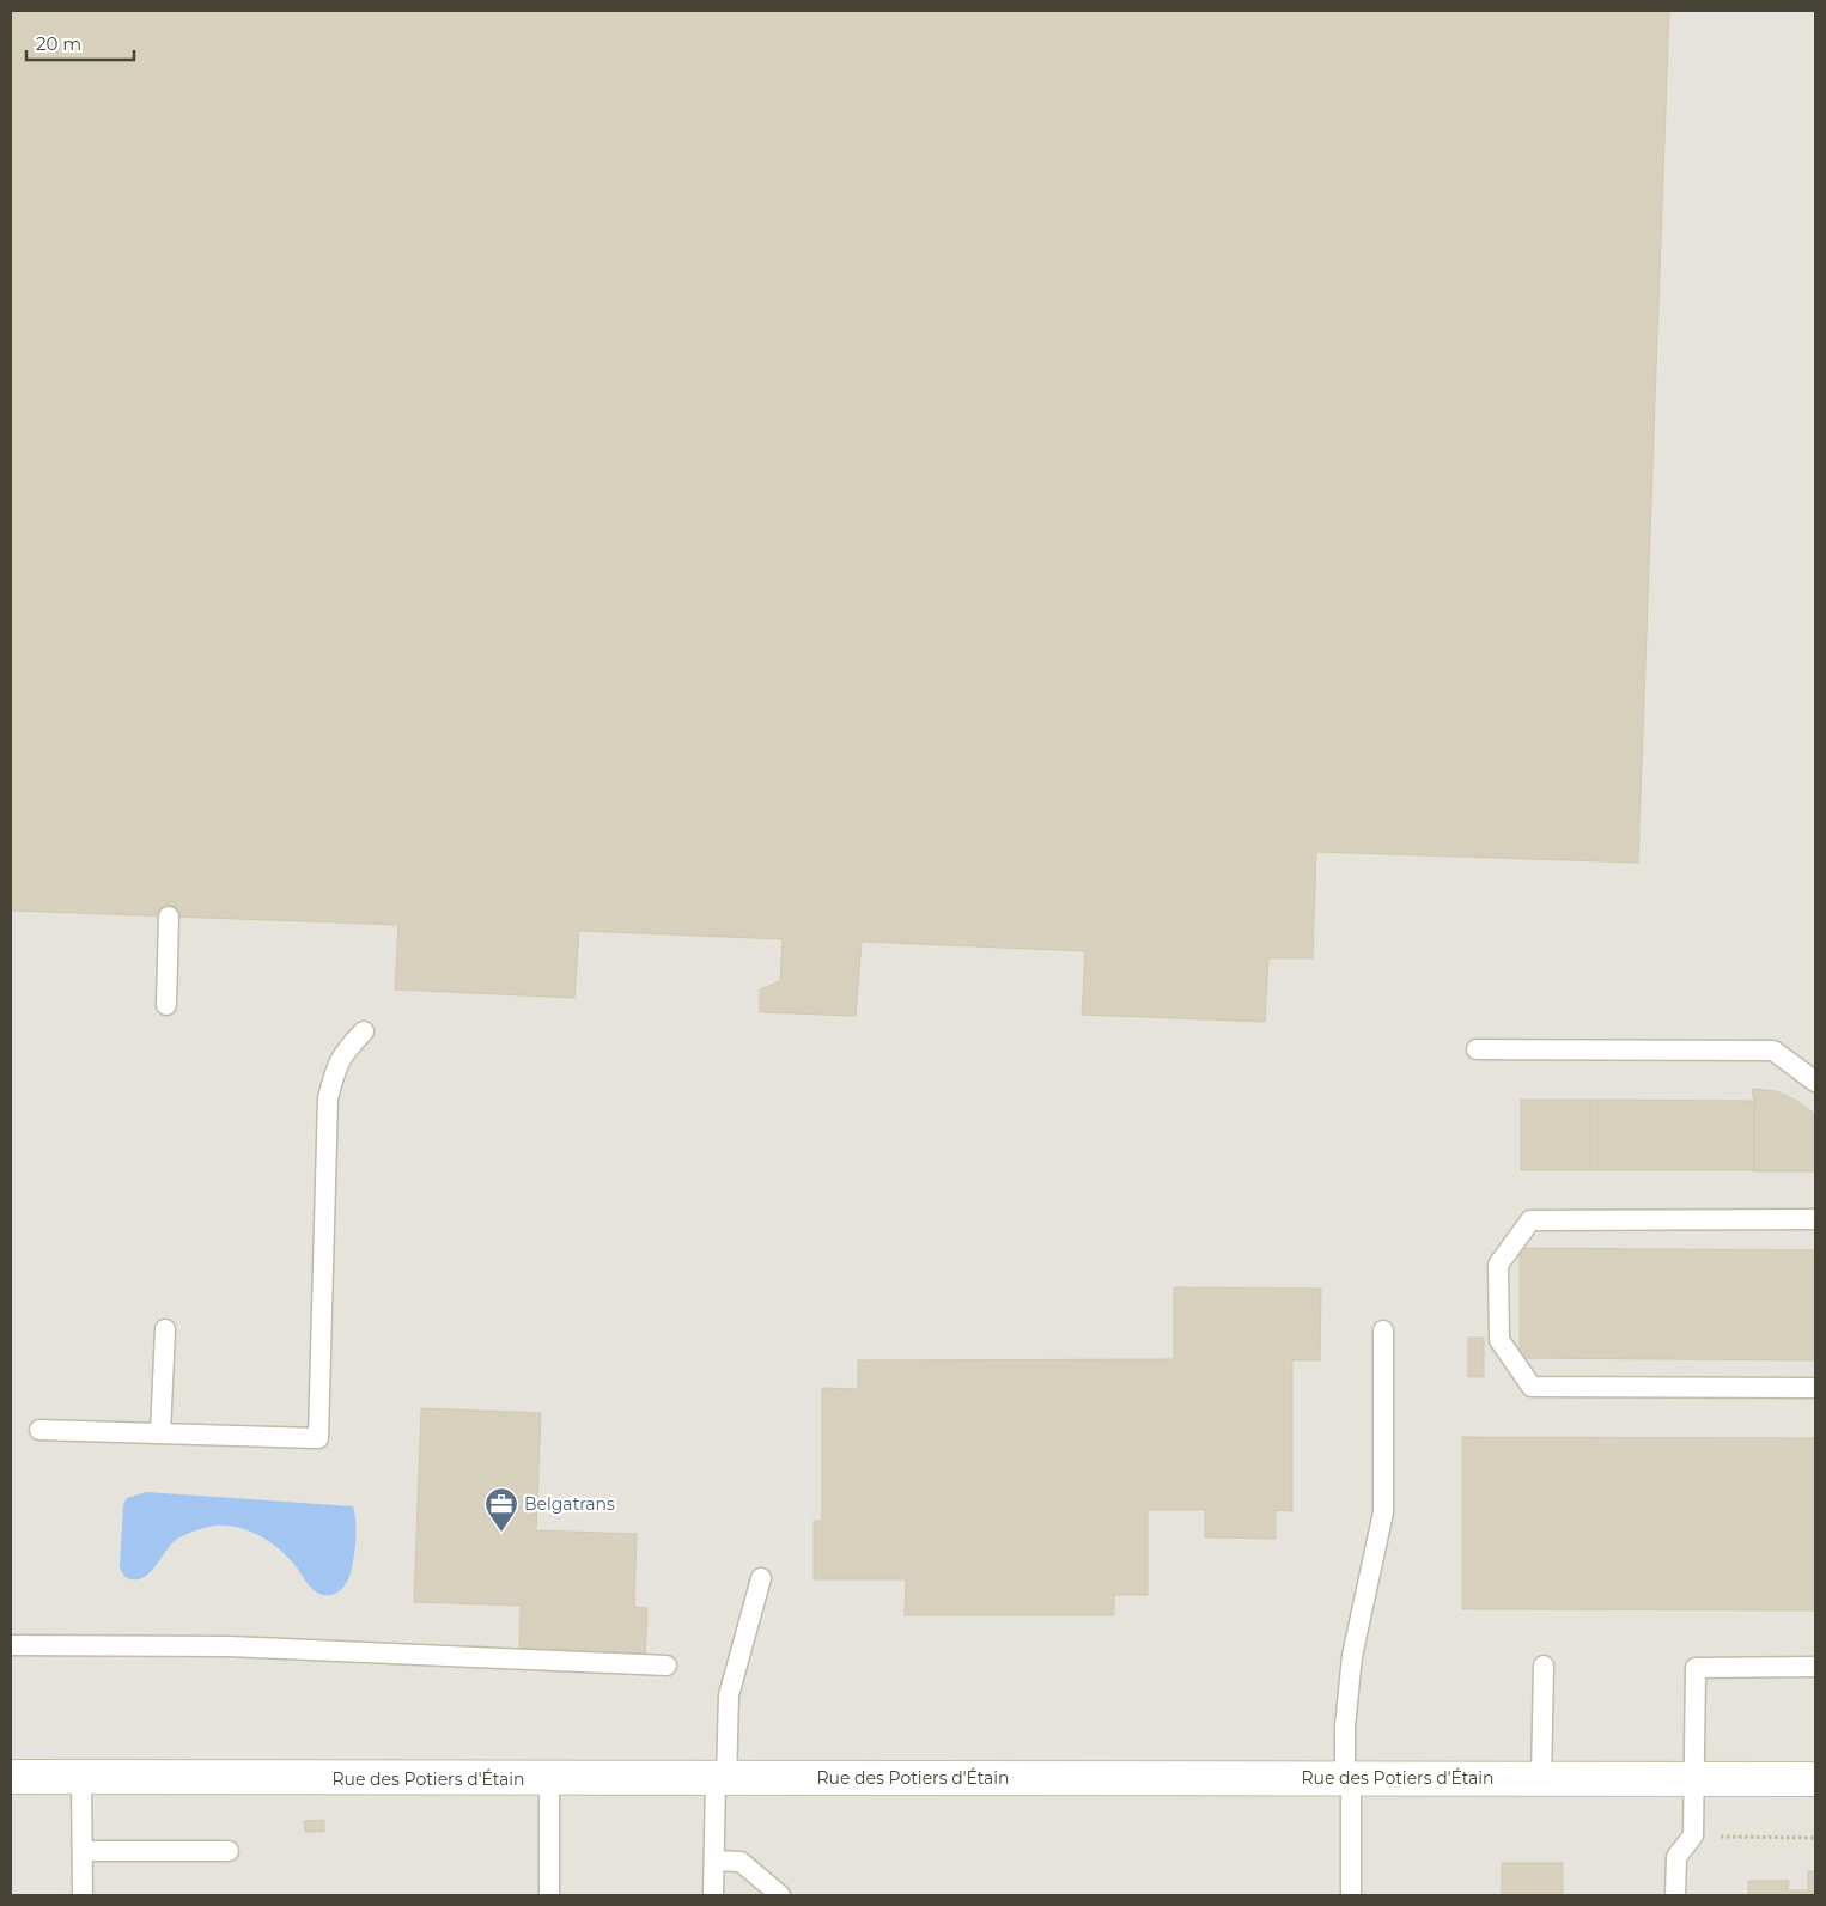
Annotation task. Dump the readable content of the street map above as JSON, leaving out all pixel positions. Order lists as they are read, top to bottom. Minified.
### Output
{"streets":{"street":["Rue des Potiers d'Étain"]},"places":{"office":["Belgatrans"]},"scale_bar":"20 m"}
